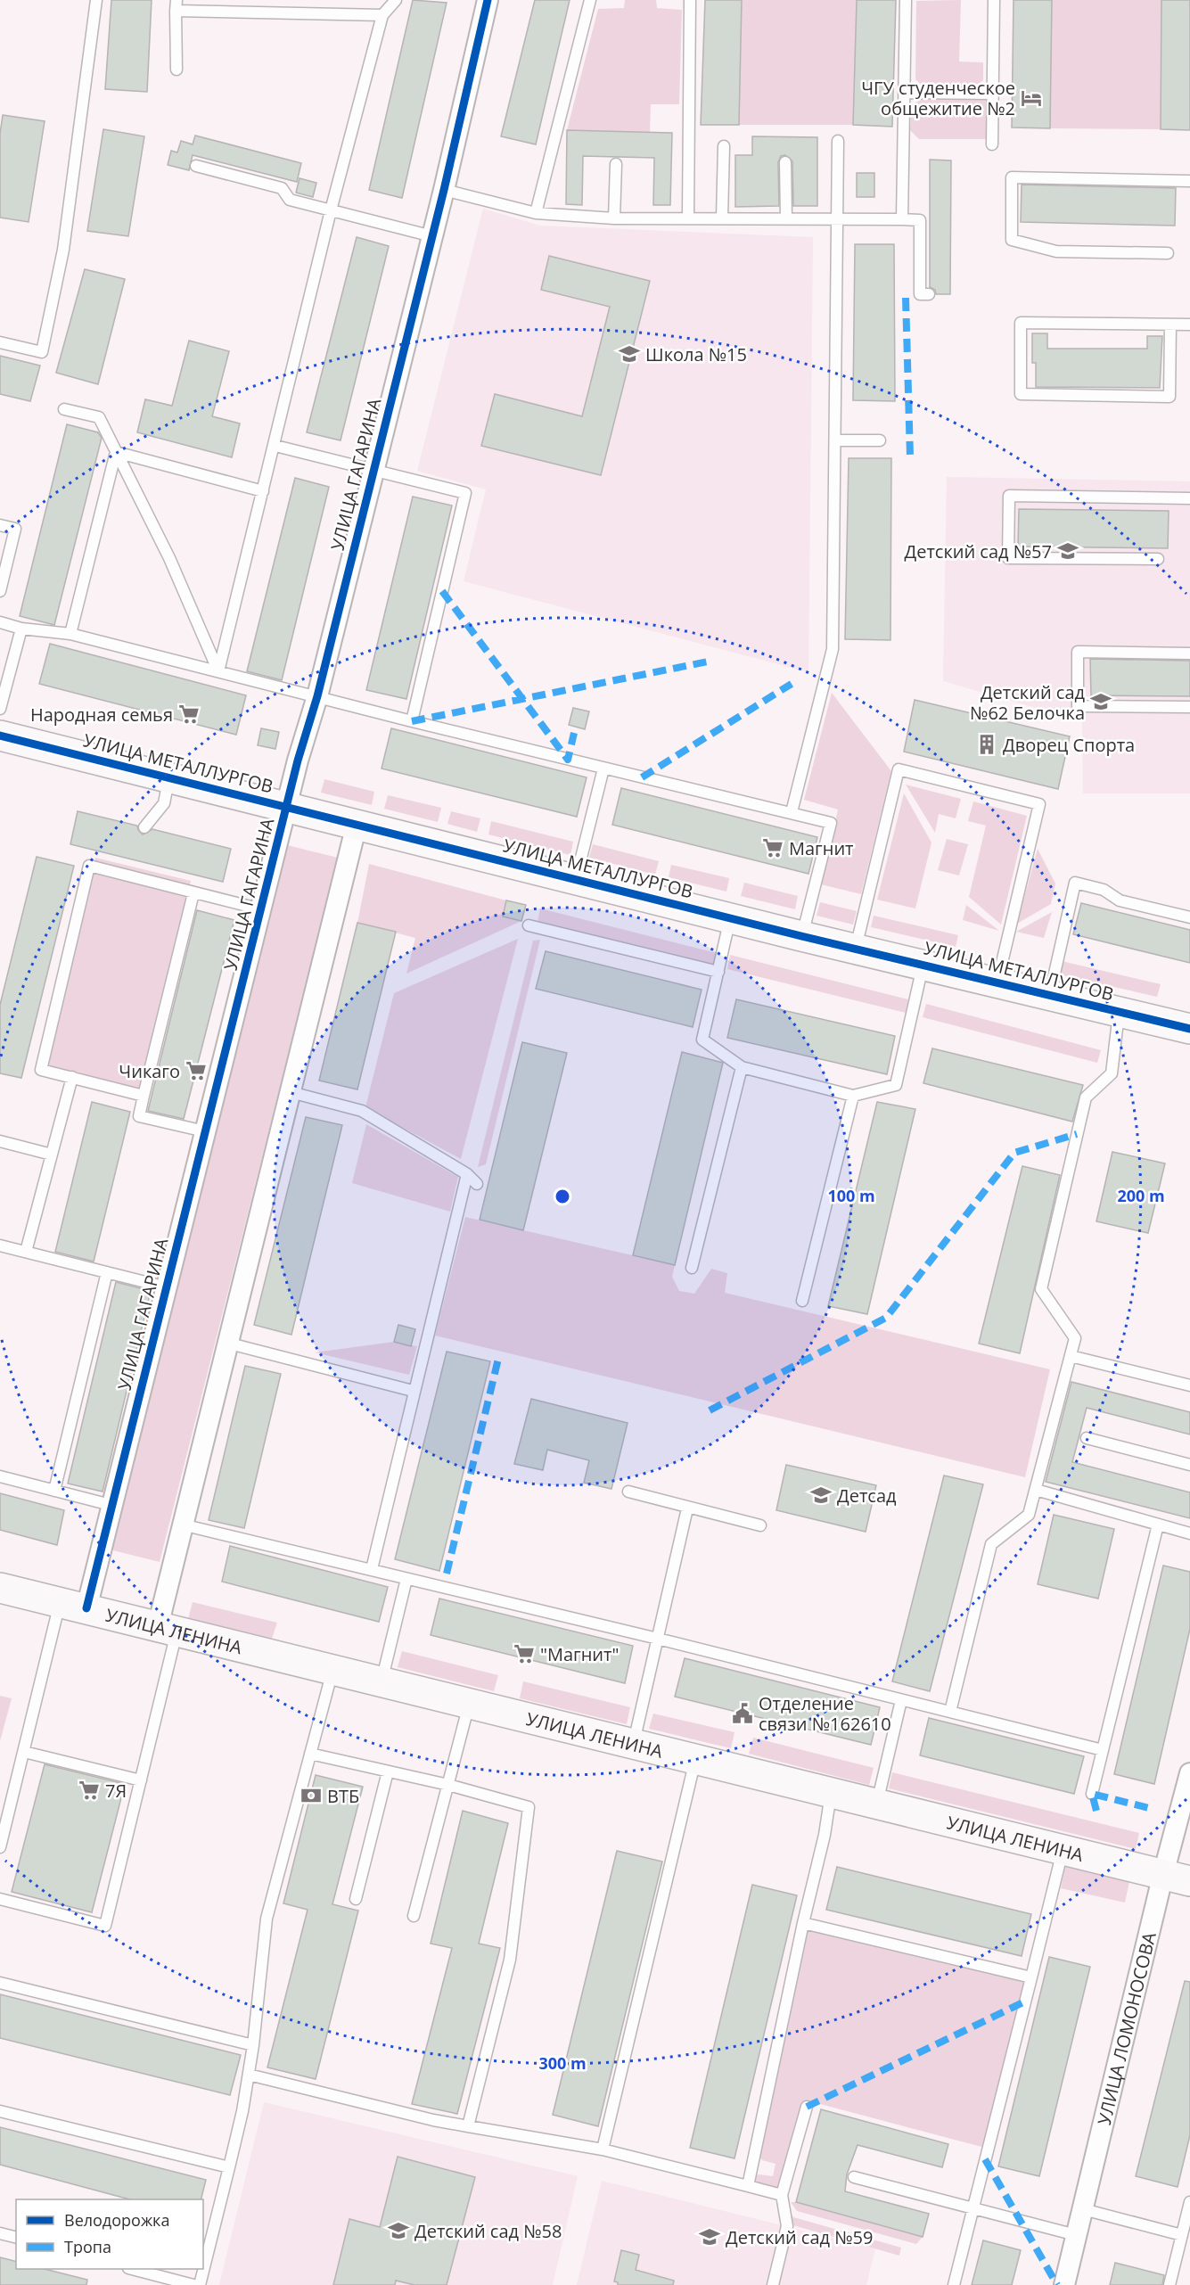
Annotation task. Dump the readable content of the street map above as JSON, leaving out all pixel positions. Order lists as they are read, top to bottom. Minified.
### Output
{"streets":{"street":["УЛИЦА ГАГАРИНА","УЛИЦА МЕТАЛЛУРГОВ","УЛИЦА ЛЕНИНА","УЛИЦА ЛОМОНОСОВА"]},"crossings":[["УЛИЦА ГАГАРИНА","УЛИЦА МЕТАЛЛУРГОВ"],["УЛИЦА ГАГАРИНА","УЛИЦА ЛЕНИНА"],["УЛИЦА ЛЕНИНА","УЛИЦА ЛОМОНОСОВА"]],"places":{"hotel":["ЧГУ студенческое общежитие №2"],"school or university":["Школа №15","Детский сад №57","Детский сад №62 Белочка","Детсад","Детский сад №58","Детский сад №59"],"supermarket":["Народная семья","Магнит","Чикаго","\"Магнит\"","7Я"],"building":["Дворец Спорта"],"public building":["Отделение связи №162610"],"bank":["ВТБ"]},"legend":["Велодорожка","Тропа"],"rings":["100 m","200 m","300 m"]}
